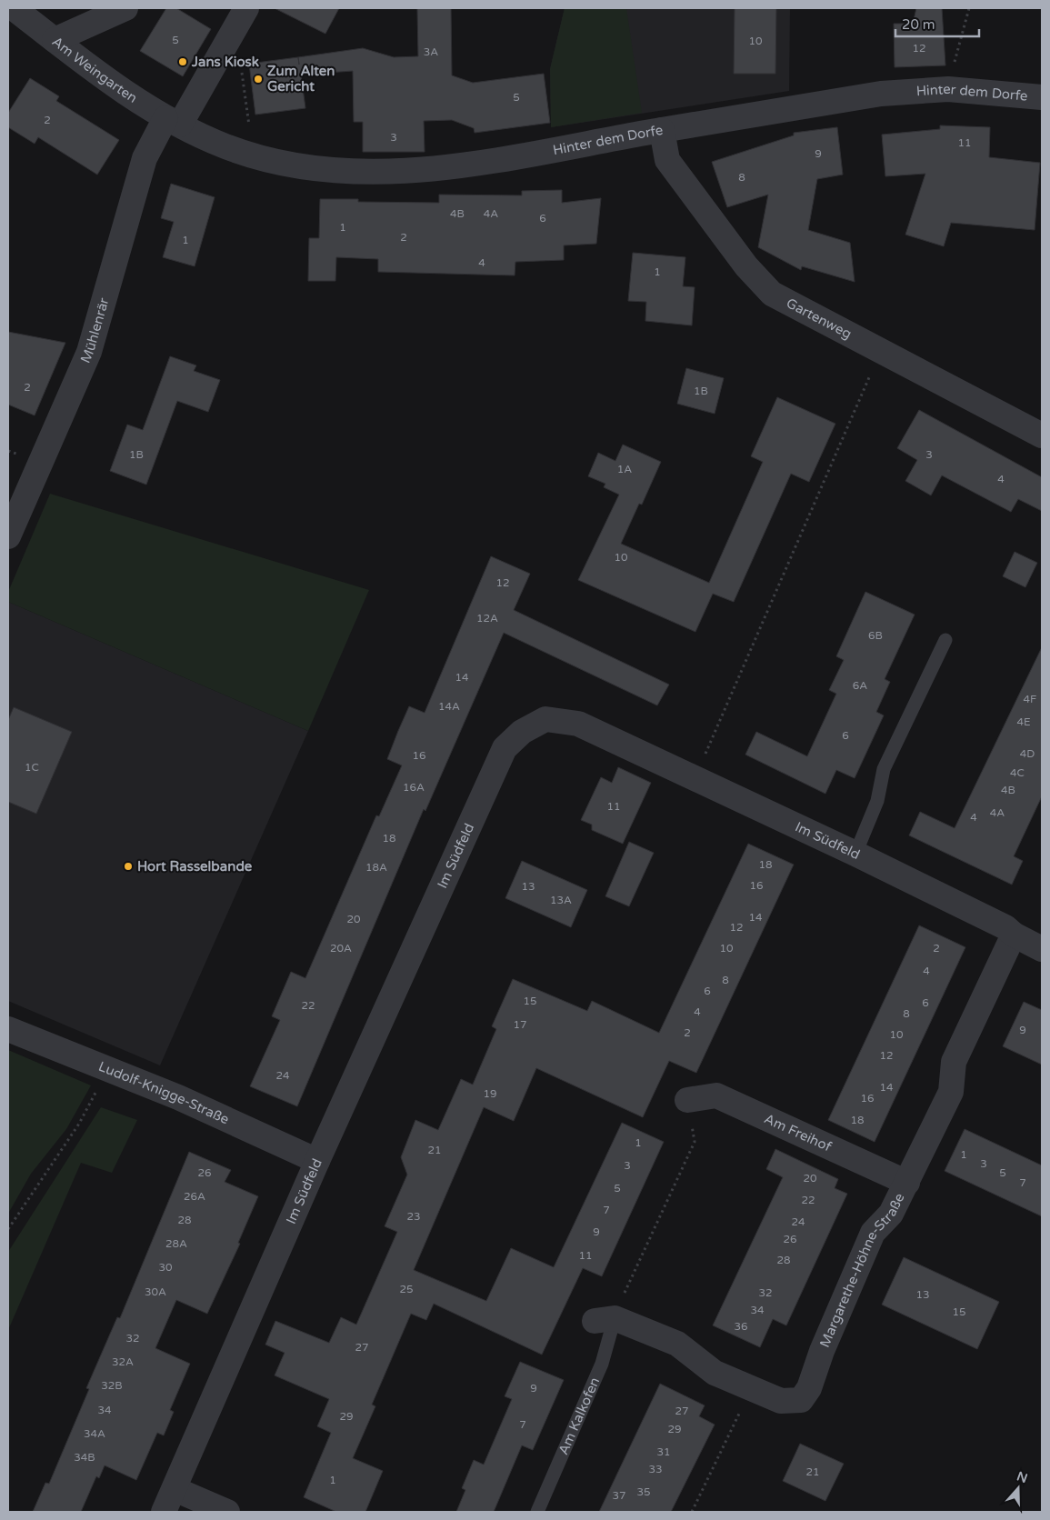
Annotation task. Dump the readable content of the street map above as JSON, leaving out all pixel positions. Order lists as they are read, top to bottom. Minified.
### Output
{"streets":{"street":["Am Weingarten","Hinter dem Dorfe","Gartenweg","Mühlenrär","Im Südfeld","Ludolf-Knigge-Straße","Am Freihof","Margarethe-Höhne-Straße"],"lane":["Am Kalkofen"]},"crossings":[["Am Weingarten","Hinter dem Dorfe"],["Am Weingarten","Mühlenrär"],["Hinter dem Dorfe","Gartenweg"],["Hinter dem Dorfe","Mühlenrär"],["Im Südfeld","Ludolf-Knigge-Straße"],["Im Südfeld","Margarethe-Höhne-Straße"],["Am Freihof","Margarethe-Höhne-Straße"],["Margarethe-Höhne-Straße","Am Kalkofen"]],"places":["Jans Kiosk","Zum Alten Gericht","Hort Rasselbande"],"house_numbers":["5","10","12","3A","5","2","3","11","9","8","4B","4A","6","1","2","1","4","1","2","1B","1B","3","1A","4","10","12","12A","6B","14","6A","4F","14A","4E","6","4D","16","1C","4C","16A","4B","11","4A","4","18","18","18A","16","13","13A","14","20","12","20A","10","2","4","8","6","15","6","22","4","8","17","9","2","10","12","24","14","19","16","18","1","21","1","3","3","26","5","20","7","5","26A","22","7","23","28","24","9","26","28A","11","28","30","25","30A","32","13","34","15","36","32","27","32A","32B","9","34","27","29","7","29","34A","31","34B","33","21","1","35","37"],"scale_bar":"20 m","north":"top"}
